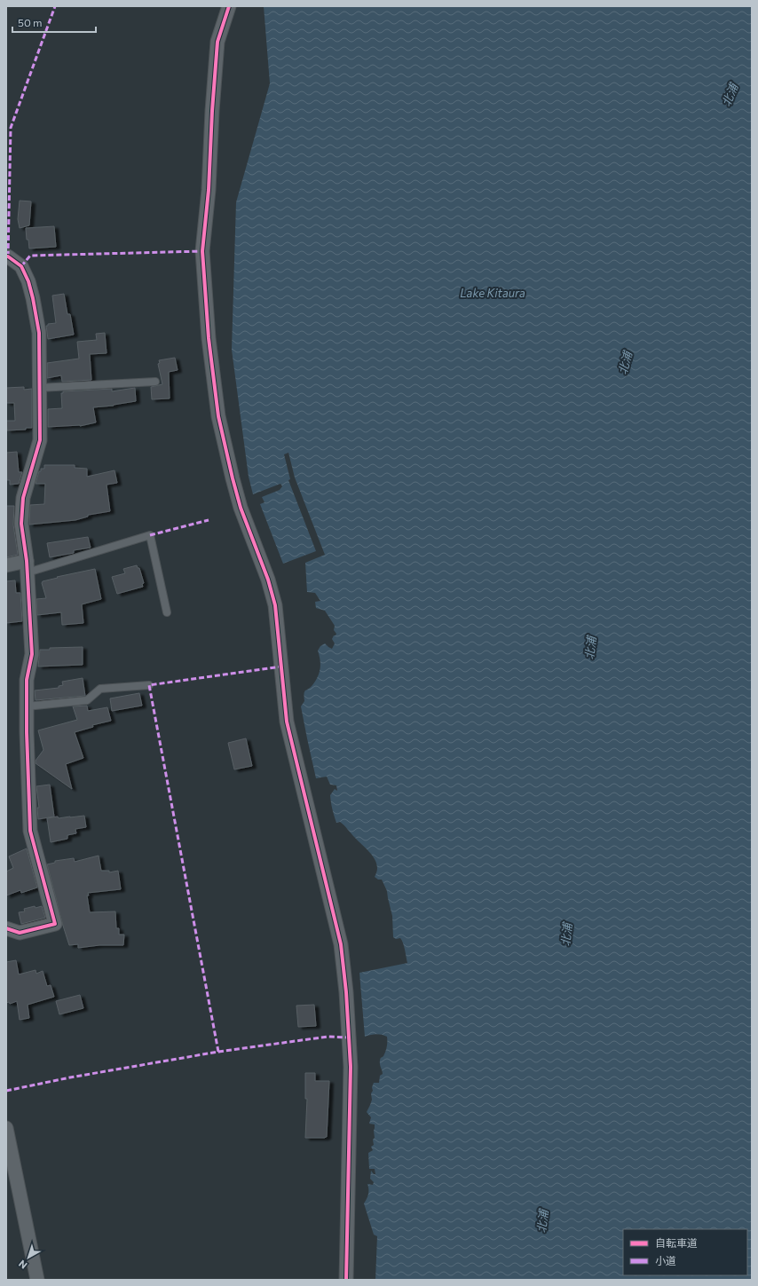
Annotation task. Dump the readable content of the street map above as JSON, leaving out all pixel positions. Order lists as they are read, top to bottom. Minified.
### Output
{"water":["北浦","Lake Kitaura"],"legend":["自転車道","小道"],"scale_bar":"50 m","north":"bottom left"}
